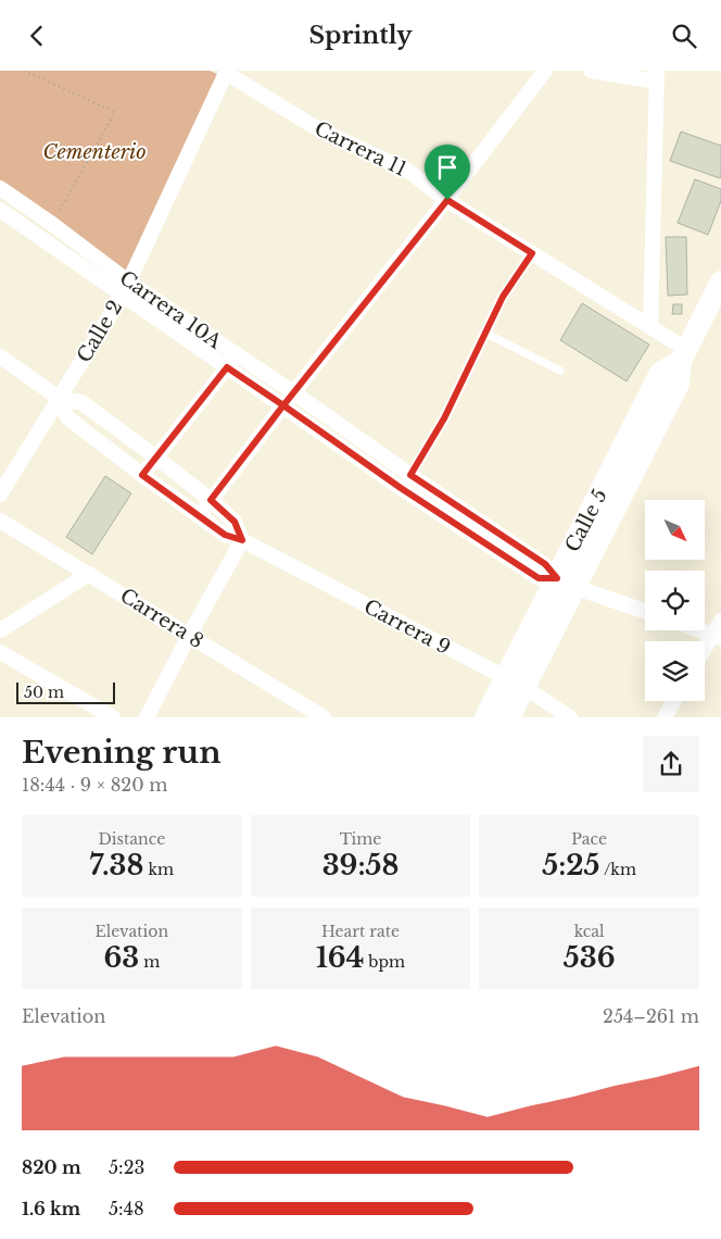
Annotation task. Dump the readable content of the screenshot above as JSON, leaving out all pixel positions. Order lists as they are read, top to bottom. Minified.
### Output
{"streets":{"street":["Carrera 11","Carrera 10A","Calle 2","Calle 5","Carrera 8","Carrera 9"]},"crossings":[["Carrera 11","Calle 2"],["Carrera 11","Calle 5"],["Carrera 10A","Calle 2"],["Carrera 10A","Calle 5"],["Calle 2","Carrera 9"],["Calle 5","Carrera 9"]],"parks":["Cementerio"],"scale_bar":"50 m","north":"bottom right","page":{"header":"Sprintly","scale":"50 m","heading":["Evening run","18:44 · 9 × 820 m"],"stats":[["Distance","7.38 km"],["Time","39:58"],["Pace","5:25 /km"],["Elevation","63 m"],["Heart rate","164 bpm"],["kcal","536"]],"chart":["Elevation","254–261 m"],"list":[{"name":"820 m","note":"5:23"},{"name":"1.6 km","note":"5:48"}]}}
